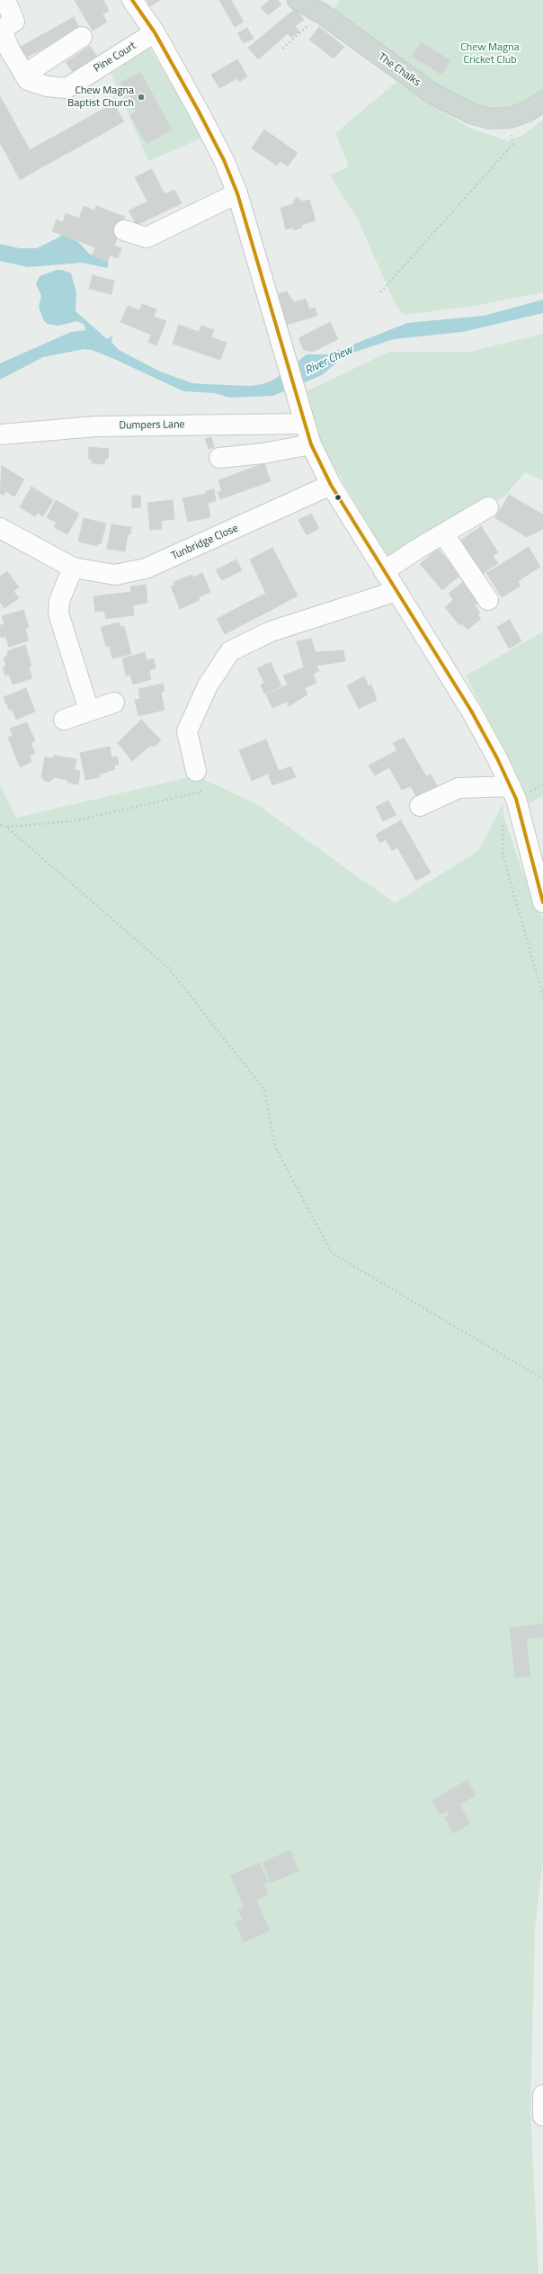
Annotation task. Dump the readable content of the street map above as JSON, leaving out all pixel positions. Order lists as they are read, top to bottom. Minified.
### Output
{"streets":{"main road":["The Chalks"],"street":["Pine Court","Dumpers Lane","Tunbridge Close"]},"water":["River Chew"],"parks":["Chew Magna Cricket Club"],"places":["Chew Magna Baptist Church"]}
